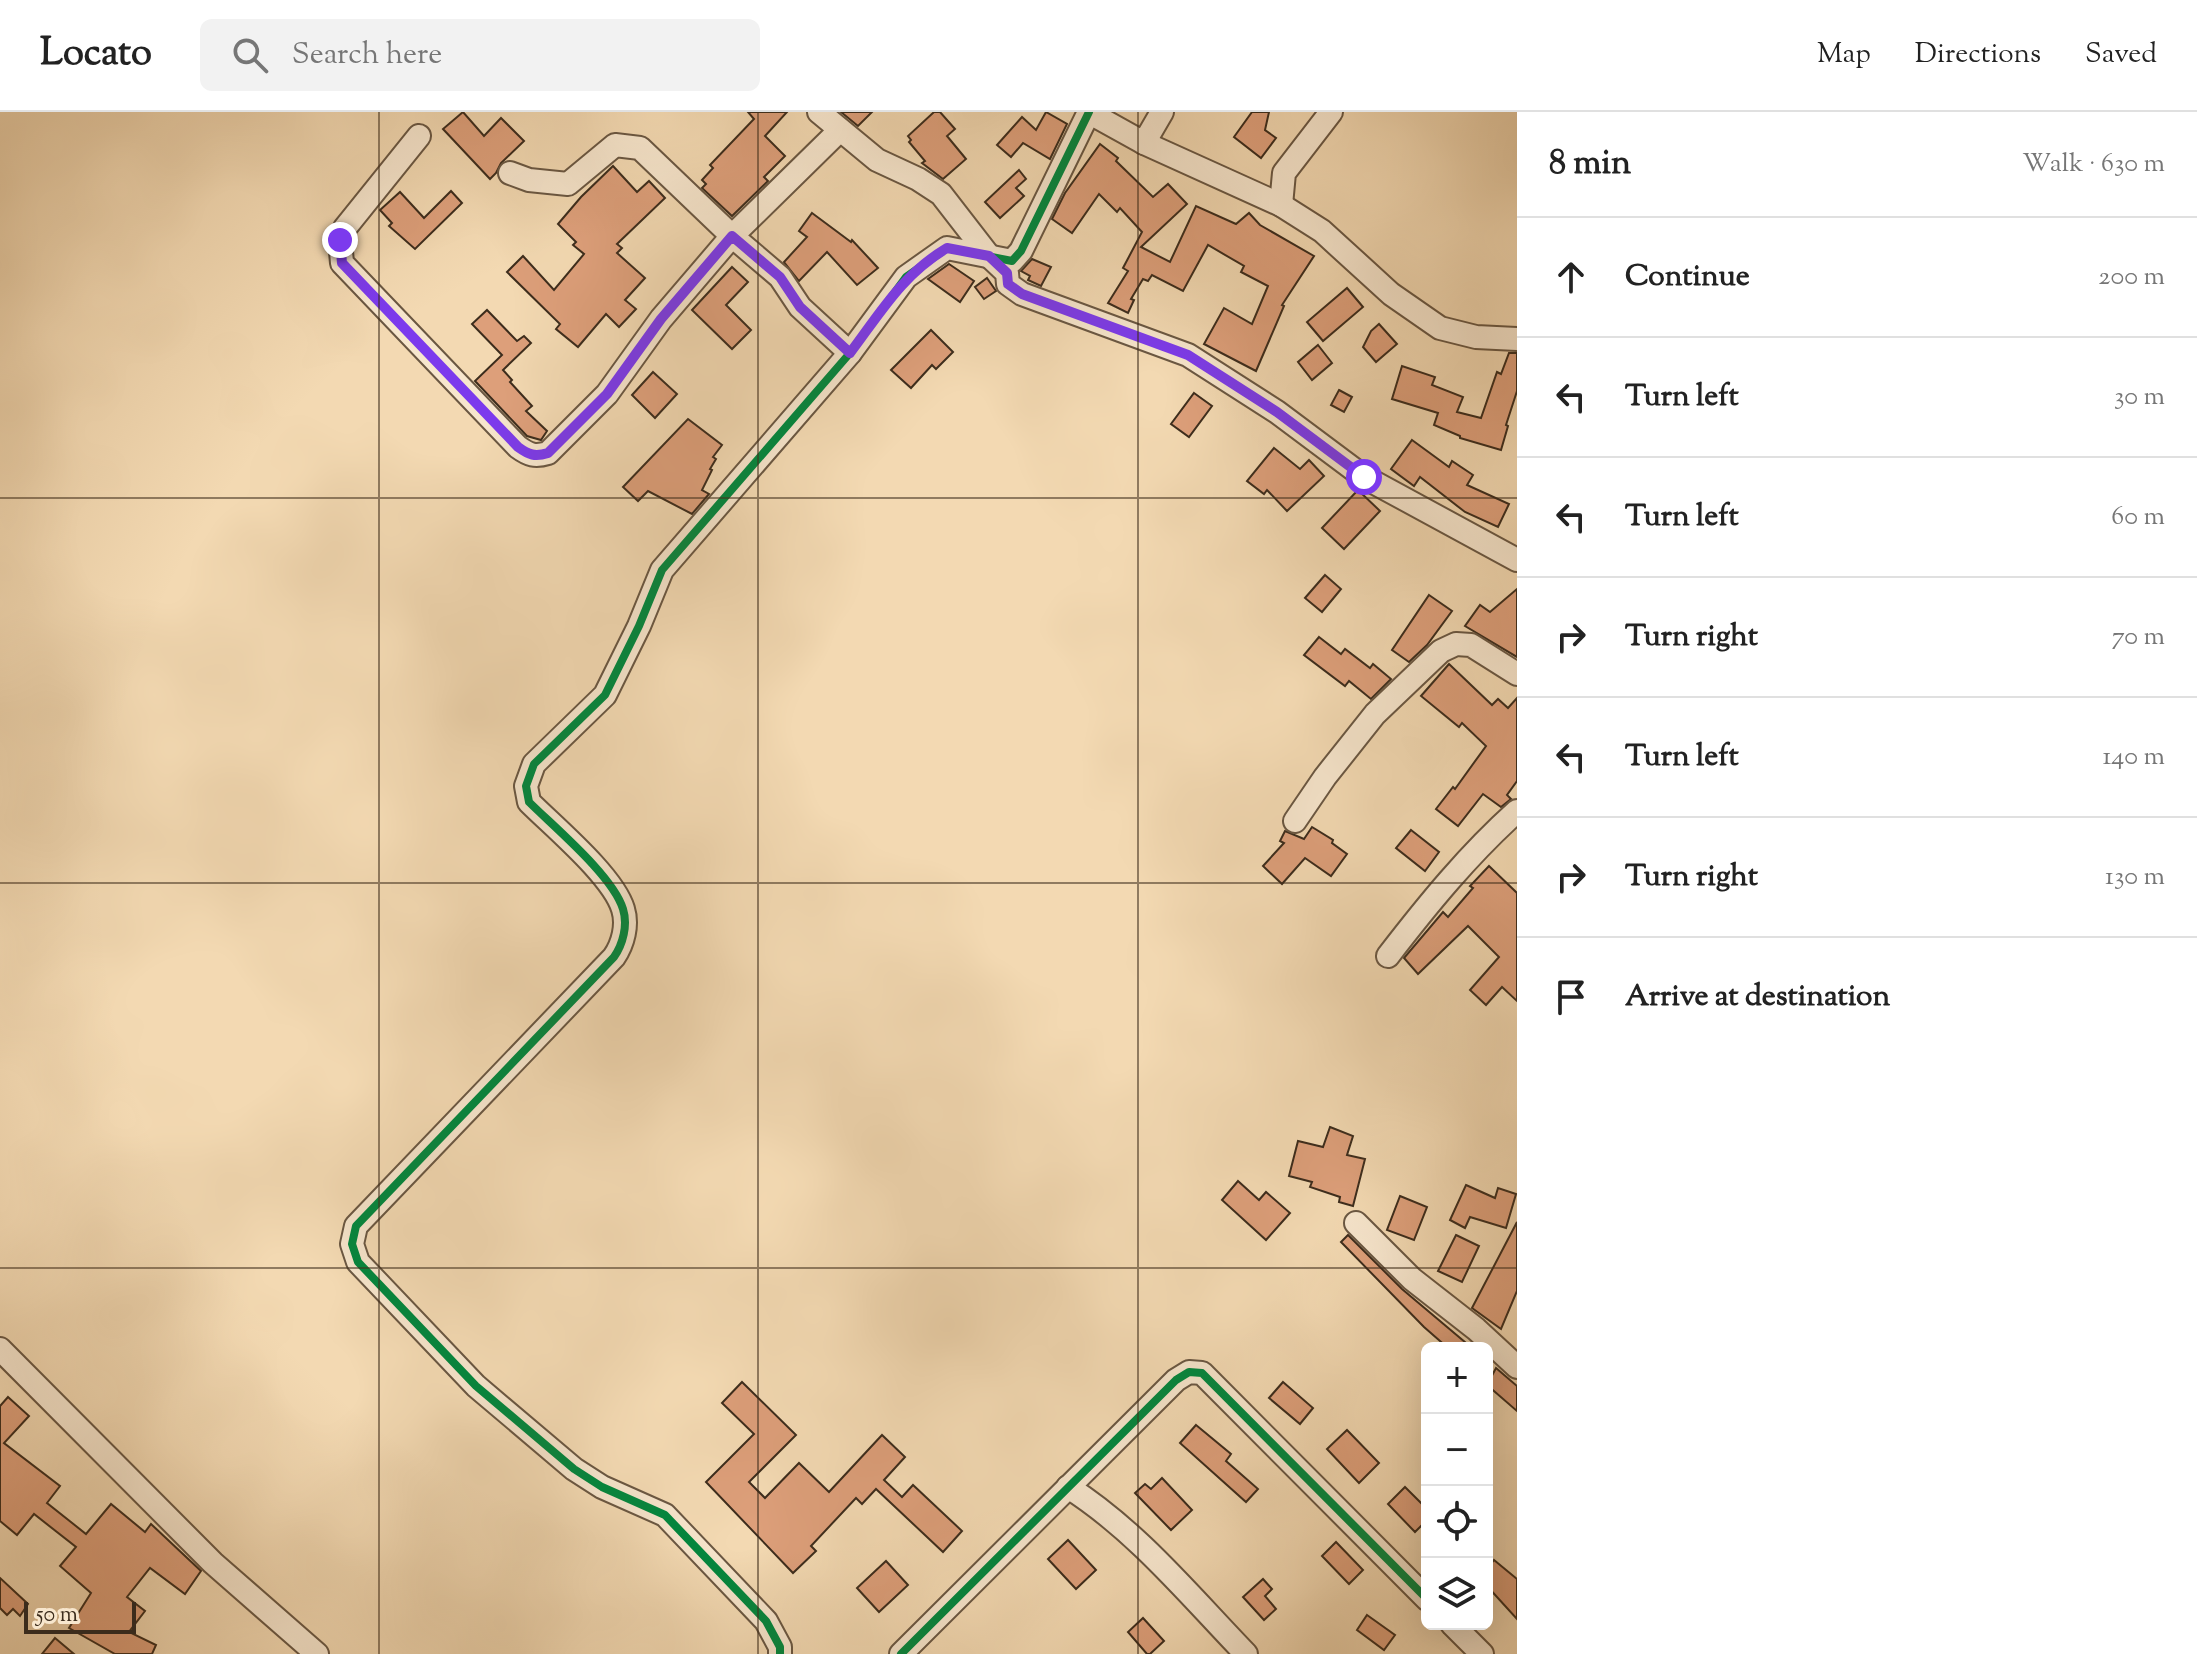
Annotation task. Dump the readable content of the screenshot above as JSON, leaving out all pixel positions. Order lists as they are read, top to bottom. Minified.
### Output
{"scale_bar":"50 m","page":{"header":"Locato","search":"Search here","nav":["Map","Directions","Saved"],"heading":["8 min","Walk · 630 m"],"list":[["Continue","200 m"],["Turn left","30 m"],["Turn left","60 m"],["Turn right","70 m"],["Turn left","140 m"],["Turn right","130 m"],"Arrive at destination"],"map_buttons":["+","−"],"scale":"50 m"}}
